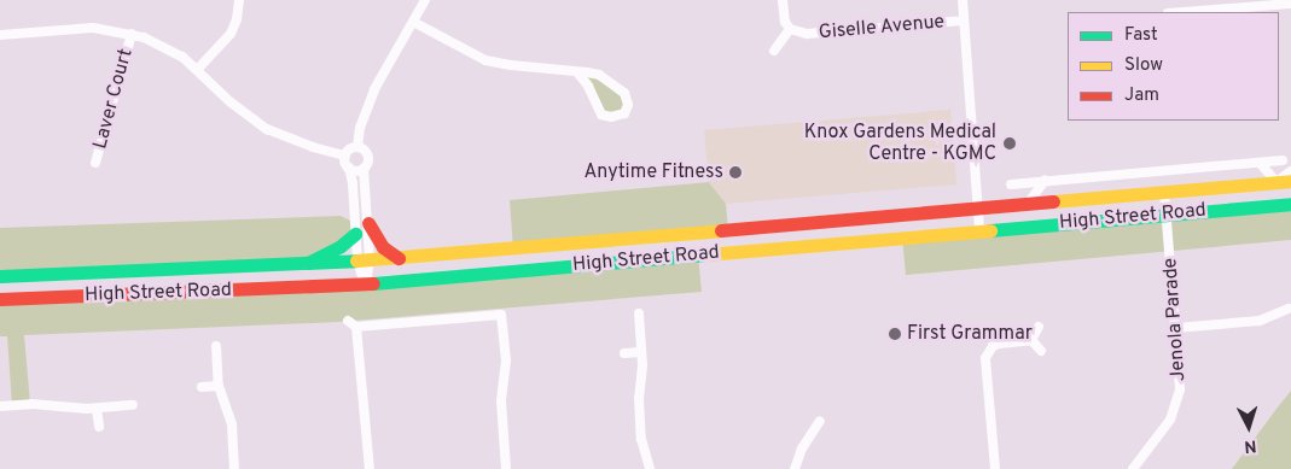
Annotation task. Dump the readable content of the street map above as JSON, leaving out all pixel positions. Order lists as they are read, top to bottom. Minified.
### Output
{"streets":{"main road":["High Street Road"],"street":["Giselle Avenue","Laver Court","Jenola Parade"]},"crossings":[["High Street Road","Jenola Parade"]],"places":["Knox Gardens Medical Centre - KGMC","Anytime Fitness","First Grammar"],"legend":["Fast","Slow","Jam"],"north":"bottom"}
